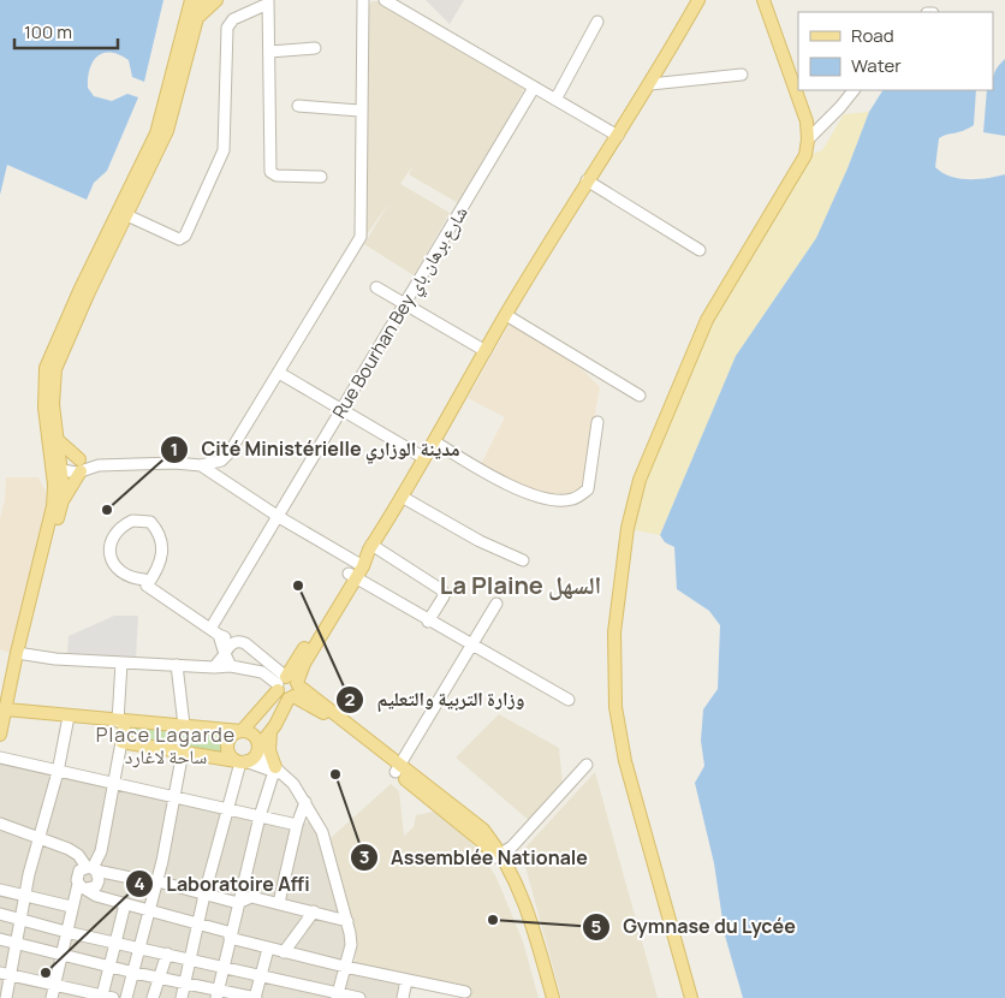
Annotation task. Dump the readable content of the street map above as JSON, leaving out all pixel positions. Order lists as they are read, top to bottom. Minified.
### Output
{"streets":{"street":["Rue Bourhan Bey شارع برهان باي"]},"districts":["La Plaine السهل","Place Lagarde ساحة لاغارد"],"places":["Cité Ministérielle مدينة الوزاري","وزارة التربية والتعليم","Assemblée Nationale","Gymnase du Lycée","Laboratoire Affi"],"legend":["Road","Water"],"scale_bar":"100 m"}
